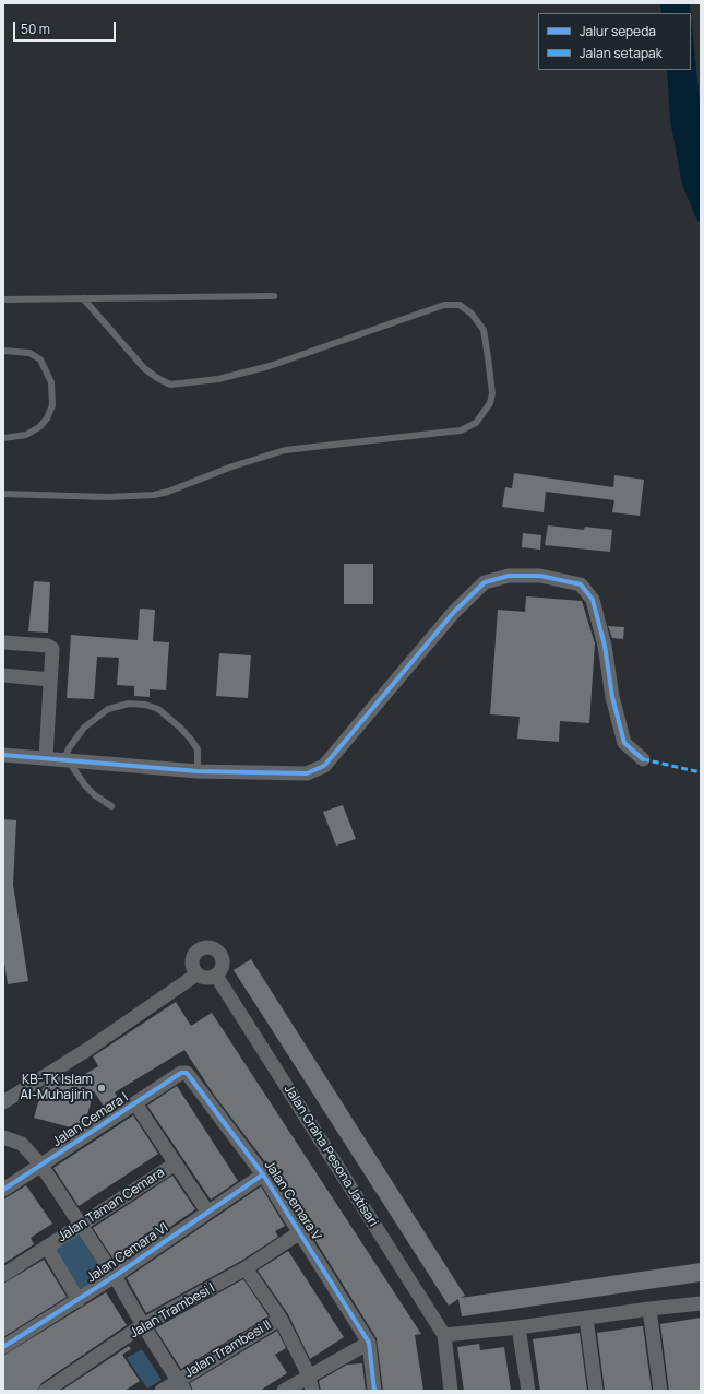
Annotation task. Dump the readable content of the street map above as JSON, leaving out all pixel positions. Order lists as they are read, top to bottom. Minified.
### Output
{"streets":{"street":["Jalan Cemara I","Jalan Graha Pesona Jatisari","Jalan Cemara V","Jalan Taman Cemara","Jalan Cemara VI","Jalan Trambesi I","Jalan Trambesi II"]},"crossings":[["Jalan Cemara I","Jalan Cemara V"],["Jalan Cemara V","Jalan Cemara VI"],["Jalan Cemara V","Jalan Trambesi I"],["Jalan Taman Cemara","Jalan Cemara VI"]],"places":["KB-TK Islam Al-Muhajirin"],"legend":["Jalur sepeda","Jalan setapak"],"scale_bar":"50 m"}
